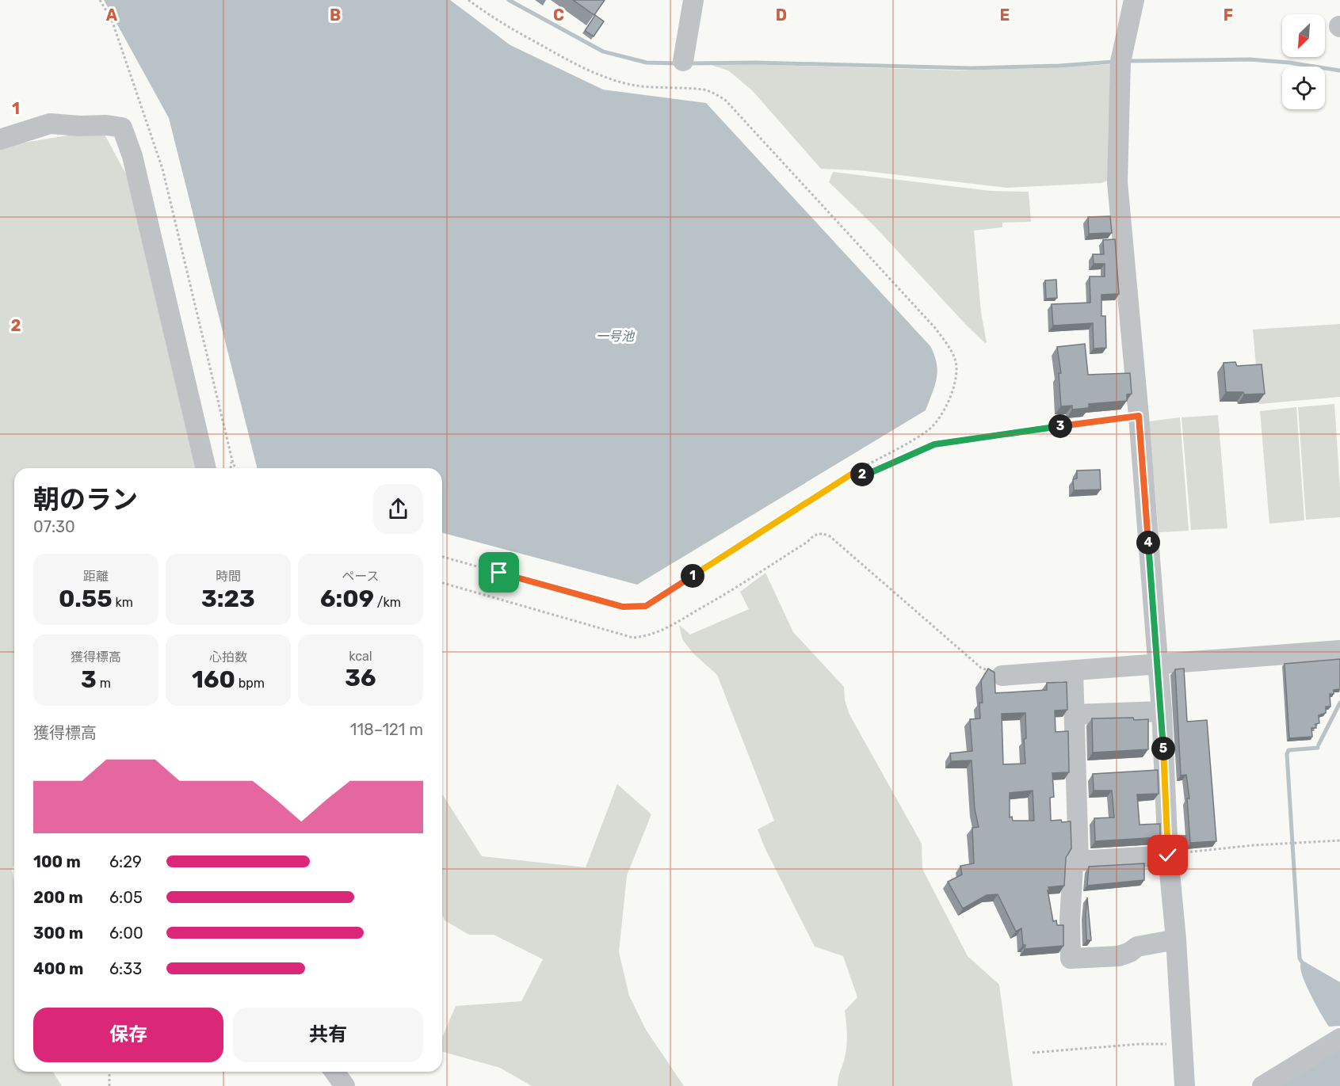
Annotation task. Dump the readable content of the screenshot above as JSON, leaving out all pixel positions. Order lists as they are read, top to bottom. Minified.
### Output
{"water":["一号池"],"north":"bottom left","page":{"pins":["3","2","4","1","5"],"heading":["朝のラン","07:30"],"stats":[["距離","0.55 km"],["時間","3:23"],["ペース","6:09 /km"],["獲得標高","3 m"],["心拍数","160 bpm"],["kcal","36"]],"chart":["獲得標高","118–121 m"],"list":[{"name":"100 m","note":"6:29"},{"name":"200 m","note":"6:05"},{"name":"300 m","note":"6:00"},{"name":"400 m","note":"6:33"}],"buttons":["保存","共有"]},"grid":{"columns":["A","B","C","D","E","F"],"rows":["1","2"]}}
